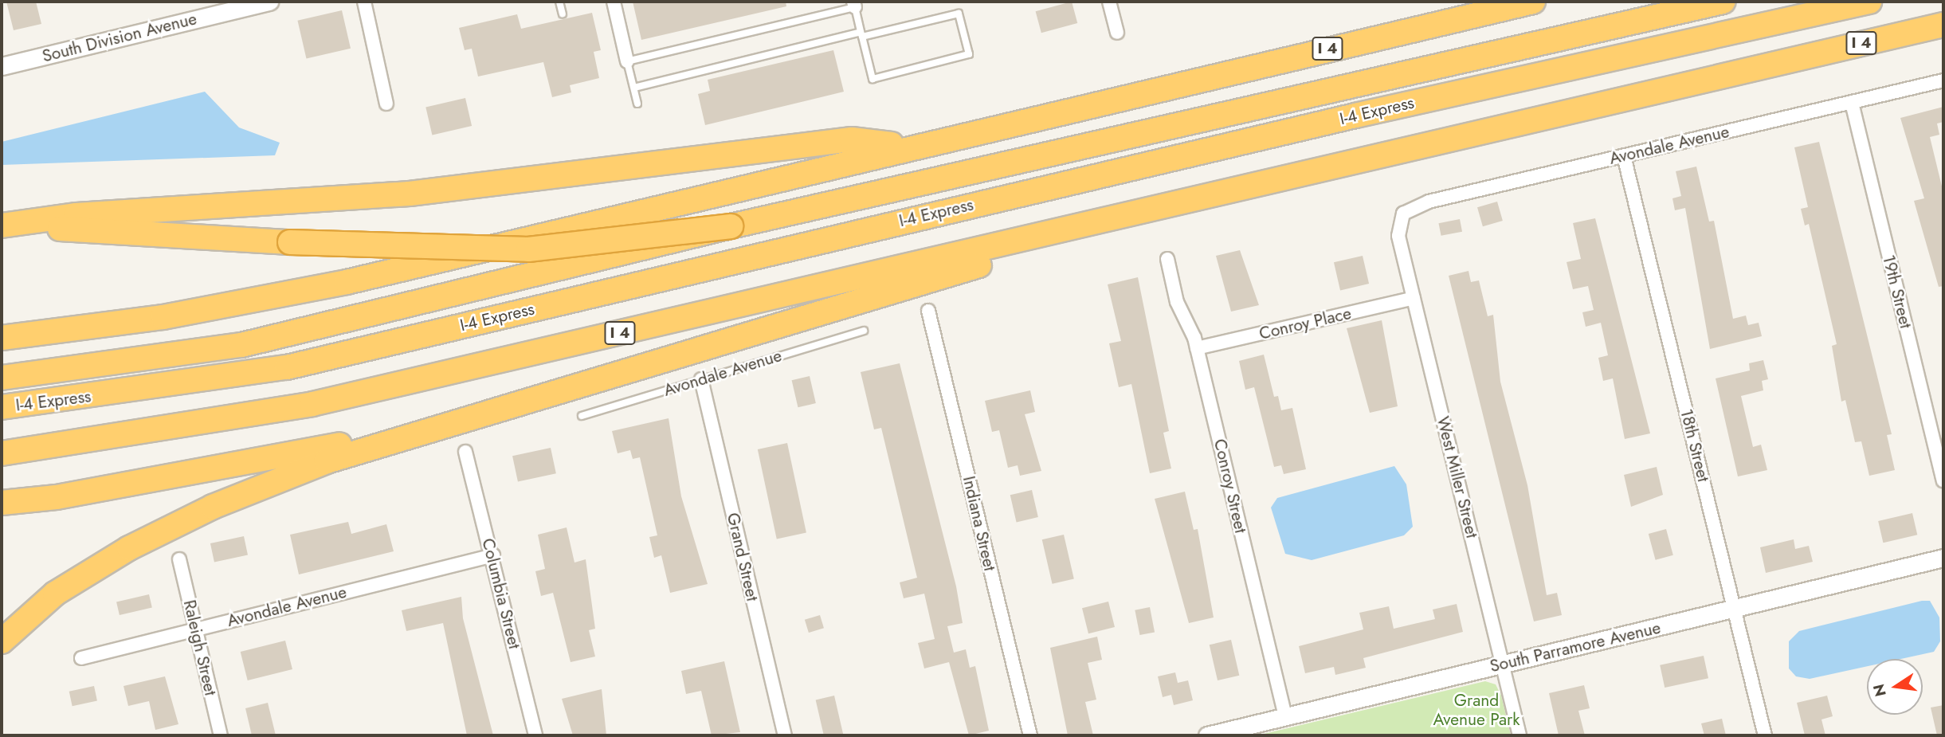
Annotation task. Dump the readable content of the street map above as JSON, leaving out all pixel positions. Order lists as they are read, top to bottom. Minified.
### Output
{"streets":{"highway":["I 4","I-4 Express"],"street":["South Division Avenue","Avondale Avenue","19th Street","Conroy Place","18th Street","West Miller Street","Conroy Street","Indiana Street","Grand Street","Columbia Street","South Parramore Avenue","Raleigh Street"]},"crossings":[["Avondale Avenue","19th Street"],["Avondale Avenue","18th Street"],["Avondale Avenue","West Miller Street"],["Avondale Avenue","Grand Street"],["Avondale Avenue","Columbia Street"],["Avondale Avenue","Raleigh Street"],["Conroy Place","West Miller Street"],["Conroy Place","Conroy Street"],["18th Street","South Parramore Avenue"],["West Miller Street","South Parramore Avenue"],["Conroy Street","South Parramore Avenue"]],"parks":["Grand Avenue Park"],"north":"left"}
